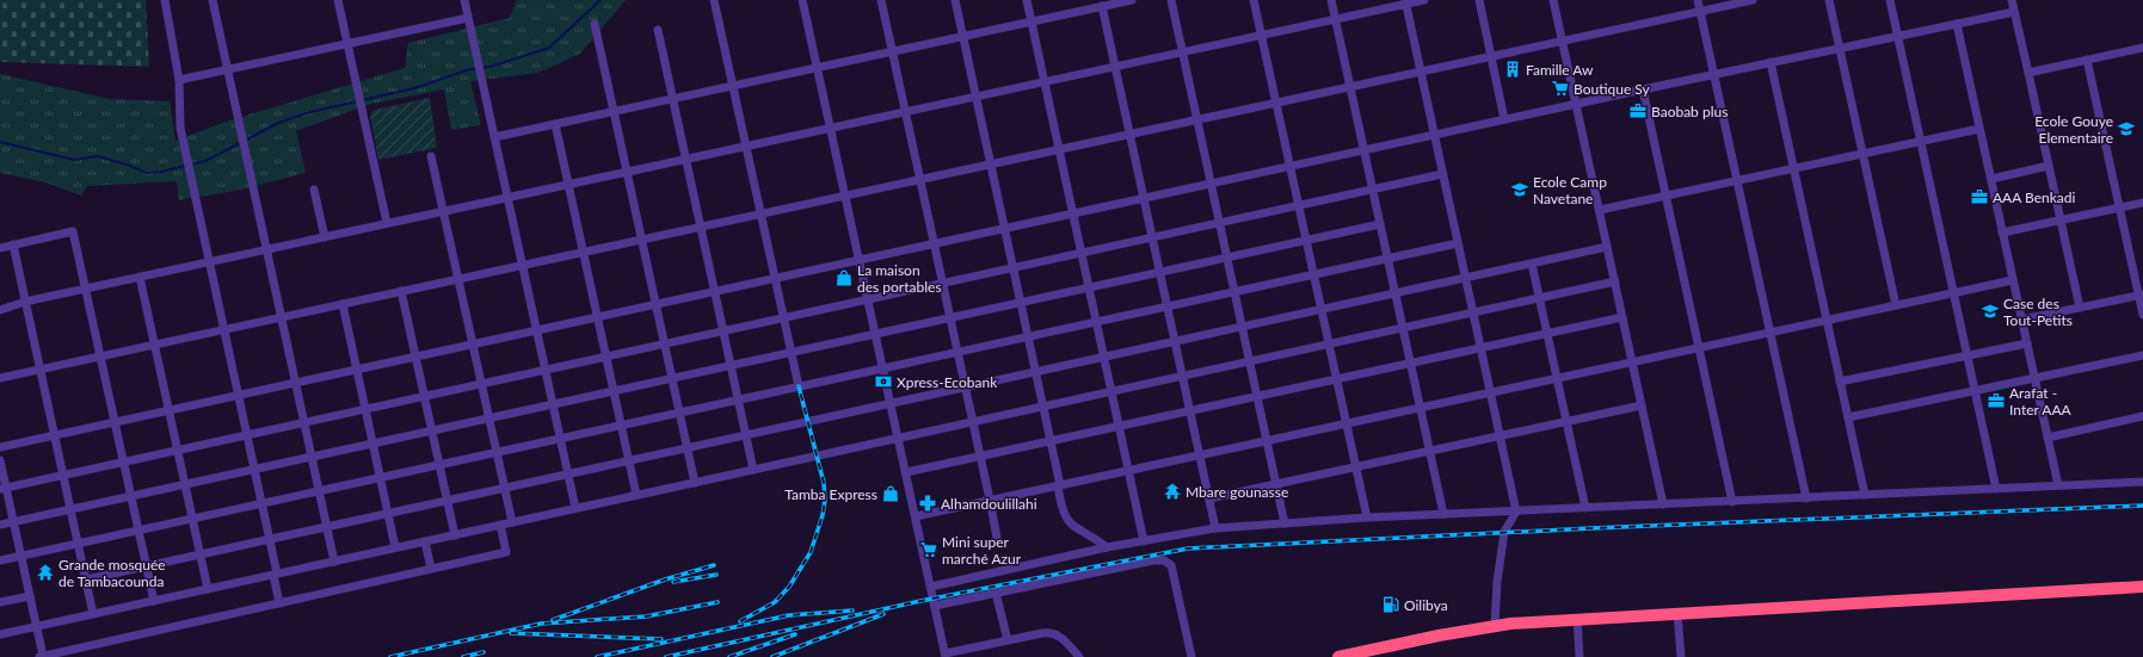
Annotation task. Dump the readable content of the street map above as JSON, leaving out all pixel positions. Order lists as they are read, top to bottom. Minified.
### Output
{"places":{"building":["Famille Aw"],"supermarket":["Boutique Sy","Mini super marché Azur"],"office":["Baobab plus","AAA Benkadi","Arafat - Inter AAA"],"school or university":["Ecole Gouye Elementaire","Ecole Camp Navetane","Case des Tout-Petits"],"shop":["La maison des portables","Tamba Express"],"bank":["Xpress-Ecobank"],"temple":["Mbare gounasse","Grande mosquée de Tambacounda"],"pharmacy":["Alhamdoulillahi"],"fuel station":["Oilibya"]}}
